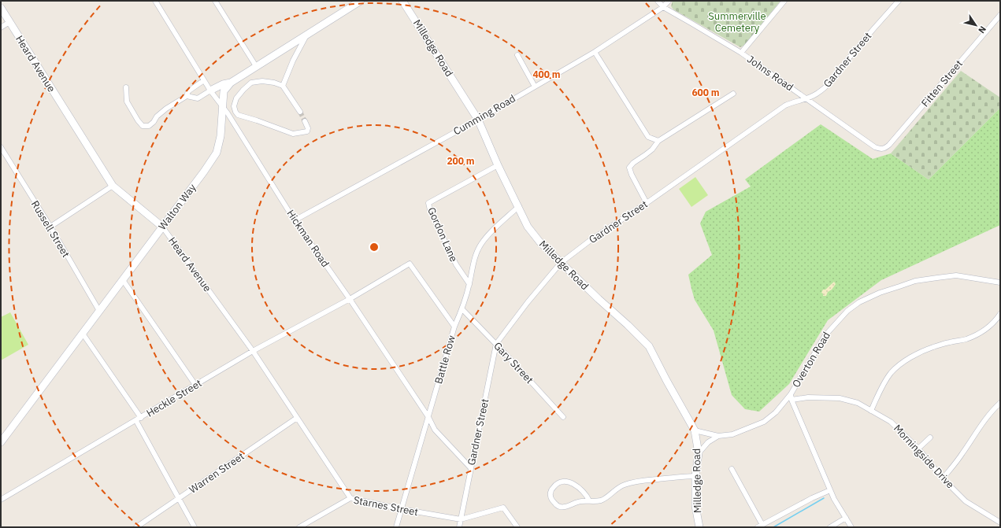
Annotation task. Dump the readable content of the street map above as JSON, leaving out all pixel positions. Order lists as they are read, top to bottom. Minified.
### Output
{"streets":{"street":["Milledge Road","Gardner Street","Heard Avenue","Johns Road","Fitten Street","Cumming Road","Walton Way","Russell Street","Gordon Lane","Hickman Road","Battle Row","Overton Road","Gary Street","Heckle Street","Morningside Drive","Warren Street","Starnes Street"]},"crossings":[["Milledge Road","Gardner Street"],["Milledge Road","Cumming Road"],["Milledge Road","Gordon Lane"],["Milledge Road","Battle Row"],["Milledge Road","Overton Road"],["Gardner Street","Johns Road"],["Gardner Street","Hickman Road"],["Gardner Street","Gary Street"],["Gardner Street","Starnes Street"],["Heard Avenue","Walton Way"],["Heard Avenue","Heckle Street"],["Heard Avenue","Warren Street"],["Heard Avenue","Starnes Street"],["Johns Road","Fitten Street"],["Johns Road","Cumming Road"],["Cumming Road","Hickman Road"],["Walton Way","Russell Street"],["Walton Way","Hickman Road"],["Gordon Lane","Battle Row"],["Hickman Road","Battle Row"],["Hickman Road","Heckle Street"],["Battle Row","Gary Street"],["Battle Row","Starnes Street"]],"parks":["Summerville Cemetery"],"north":"bottom right","rings":["400 m","600 m","200 m"]}
